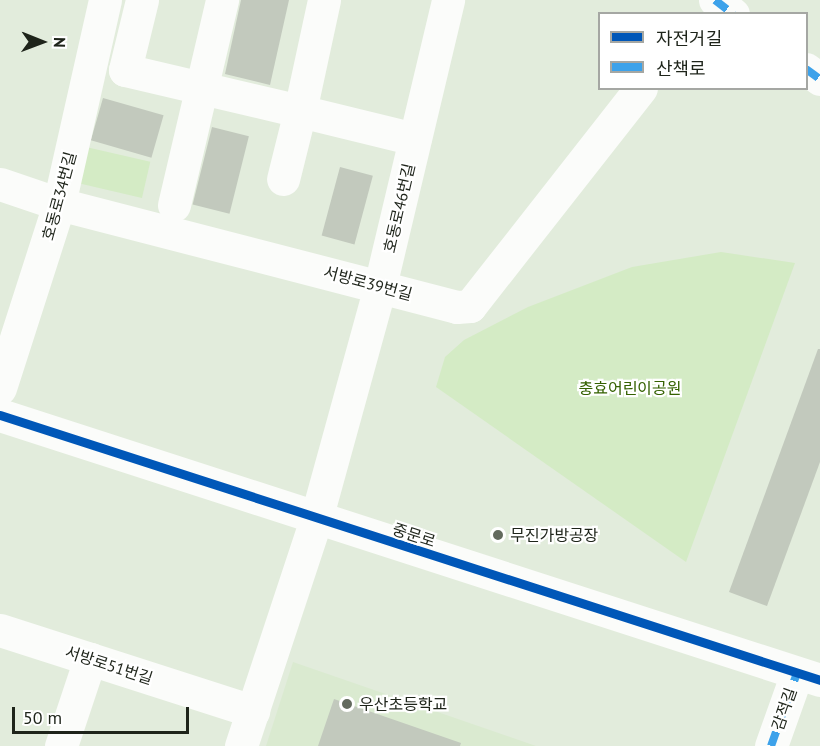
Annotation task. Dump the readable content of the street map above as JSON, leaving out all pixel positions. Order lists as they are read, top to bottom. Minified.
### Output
{"streets":{"street":["호동로34번길","호동로46번길","서방로39번길","중문로","서방로51번길","감적길"]},"crossings":[["호동로34번길","서방로39번길"],["호동로46번길","서방로39번길"],["호동로46번길","중문로"],["호동로46번길","서방로51번길"],["중문로","감적길"]],"parks":["충효어린이공원"],"places":["무진가방공장","우산초등학교"],"legend":["자전거길","산책로"],"scale_bar":"50 m","north":"right"}
